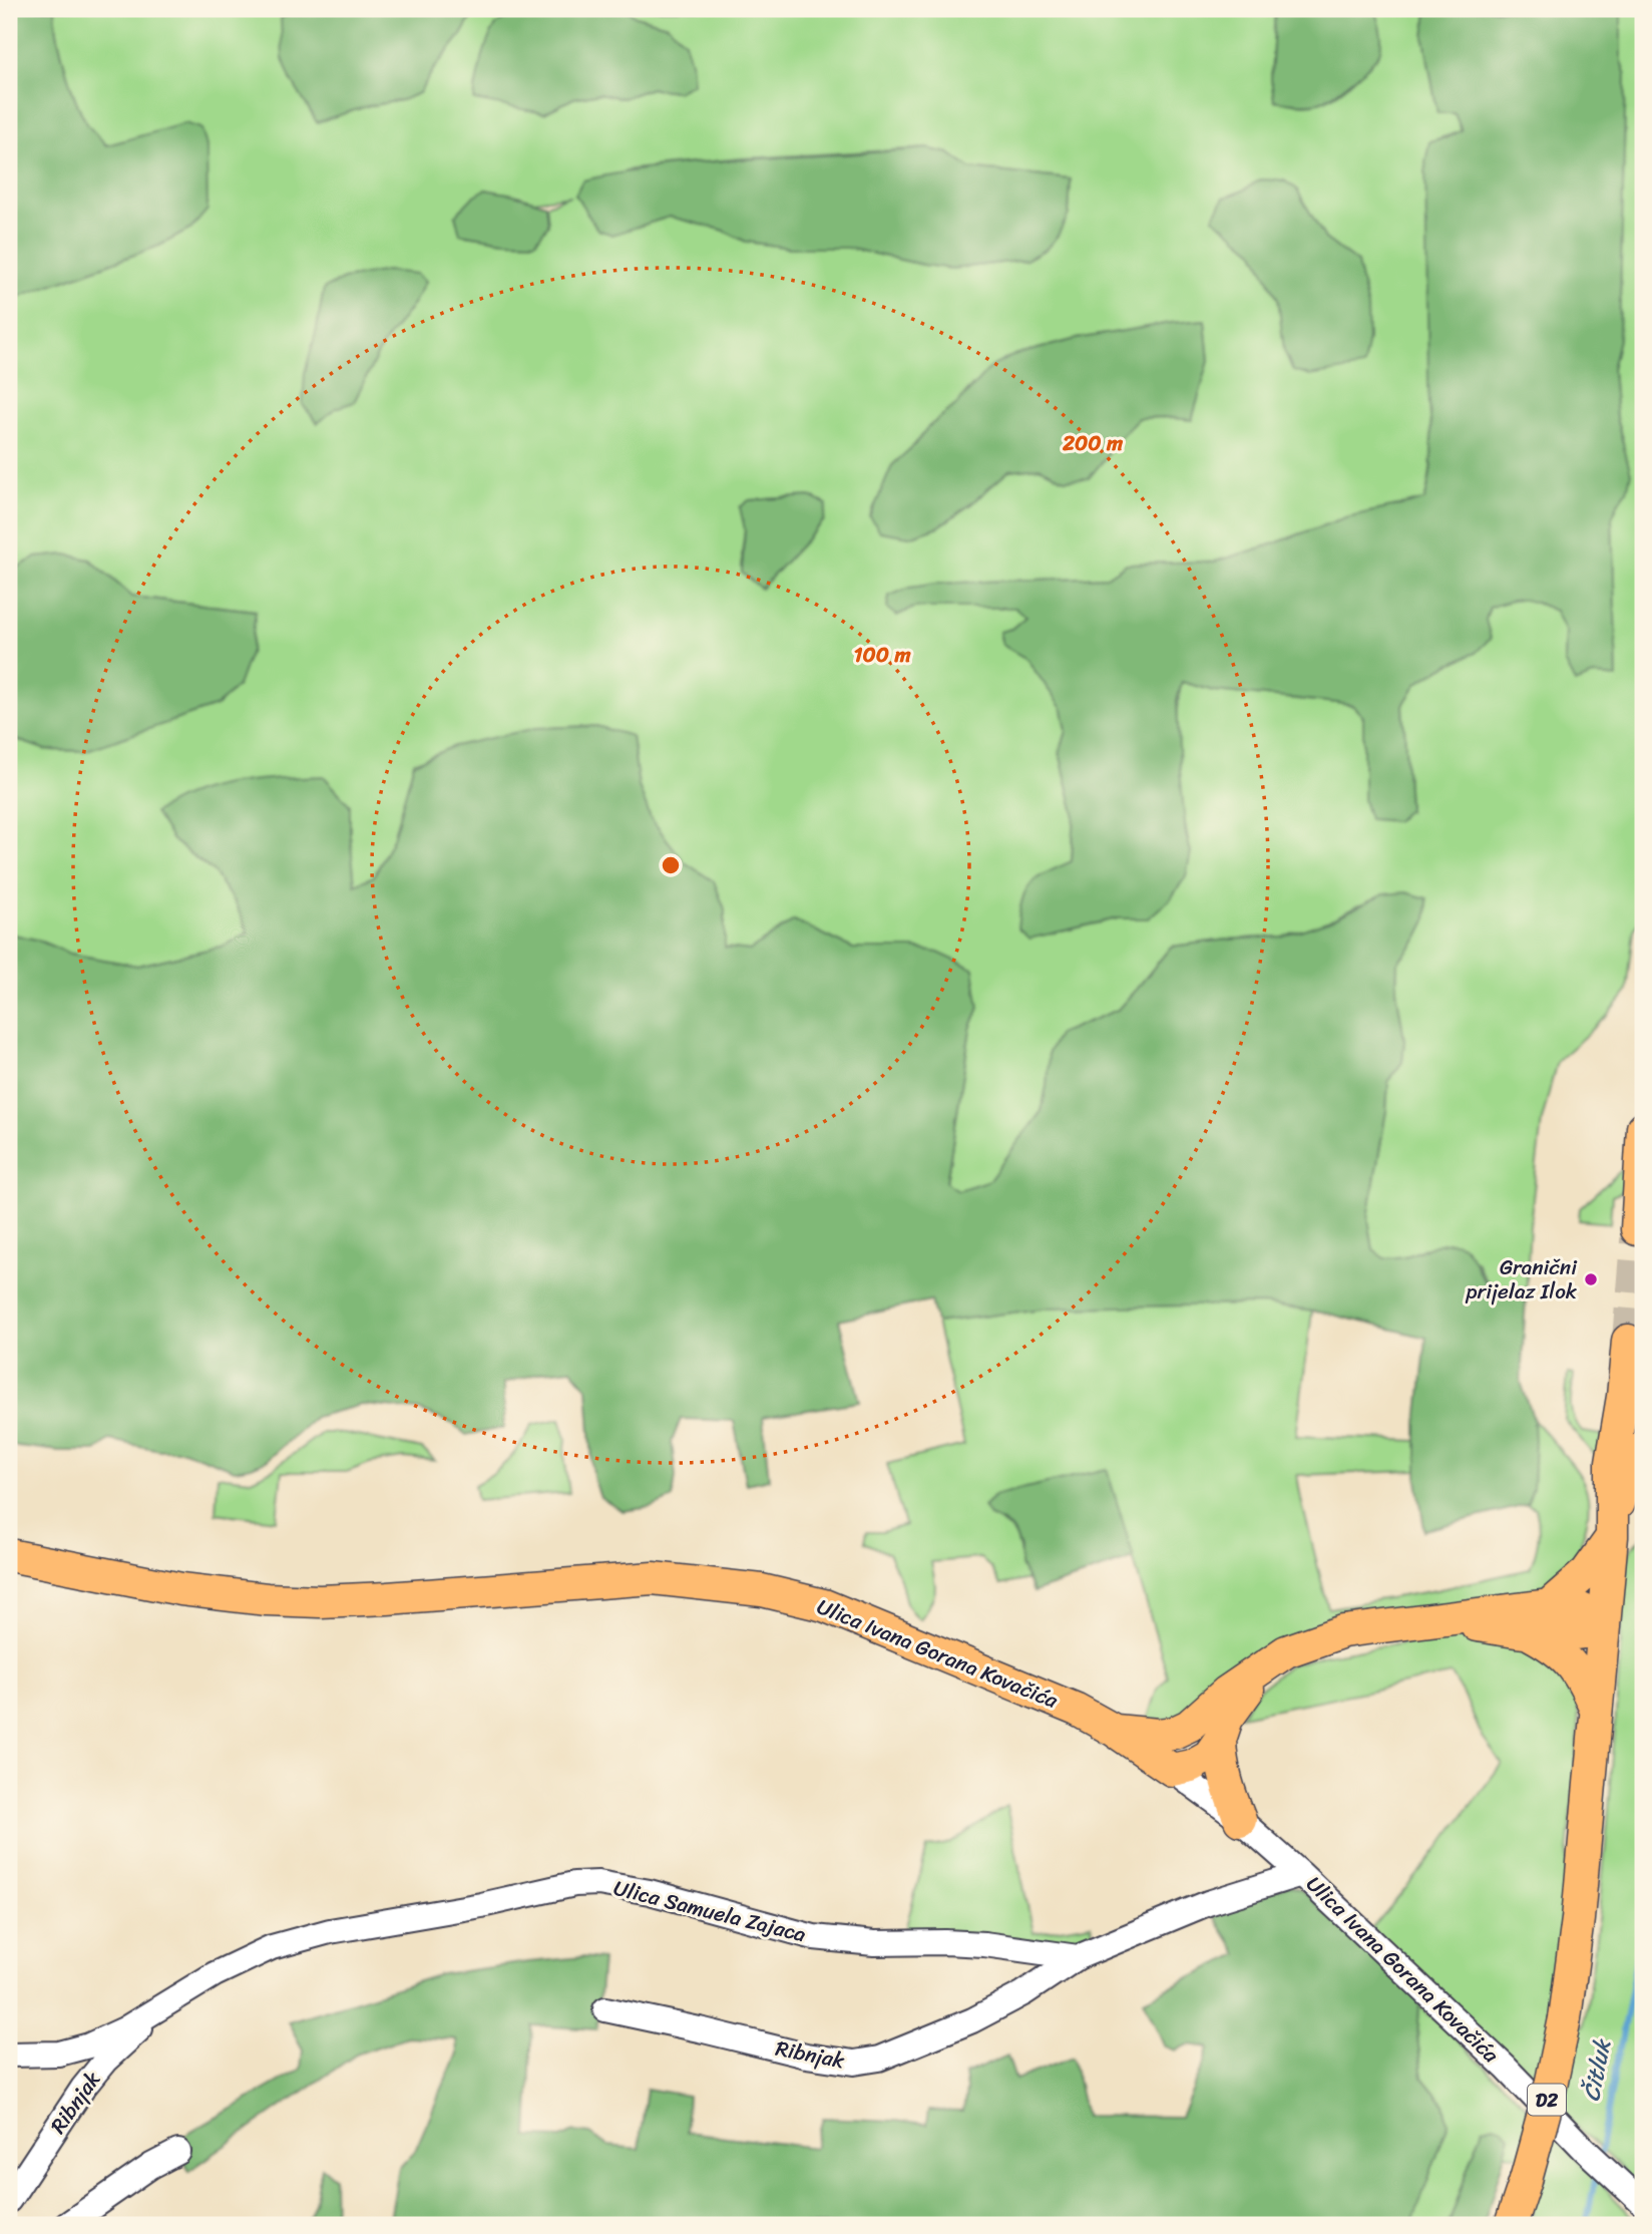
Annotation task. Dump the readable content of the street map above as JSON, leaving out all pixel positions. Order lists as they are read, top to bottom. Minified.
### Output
{"streets":{"main road":["Ulica Ivana Gorana Kovačića","D2"],"street":["Ulica Samuela Zajaca","Ribnjak"]},"crossings":[["Ulica Samuela Zajaca","Ribnjak"]],"water":["Čitluk"],"places":["Granični prijelaz Ilok"],"rings":["200 m","100 m"]}
